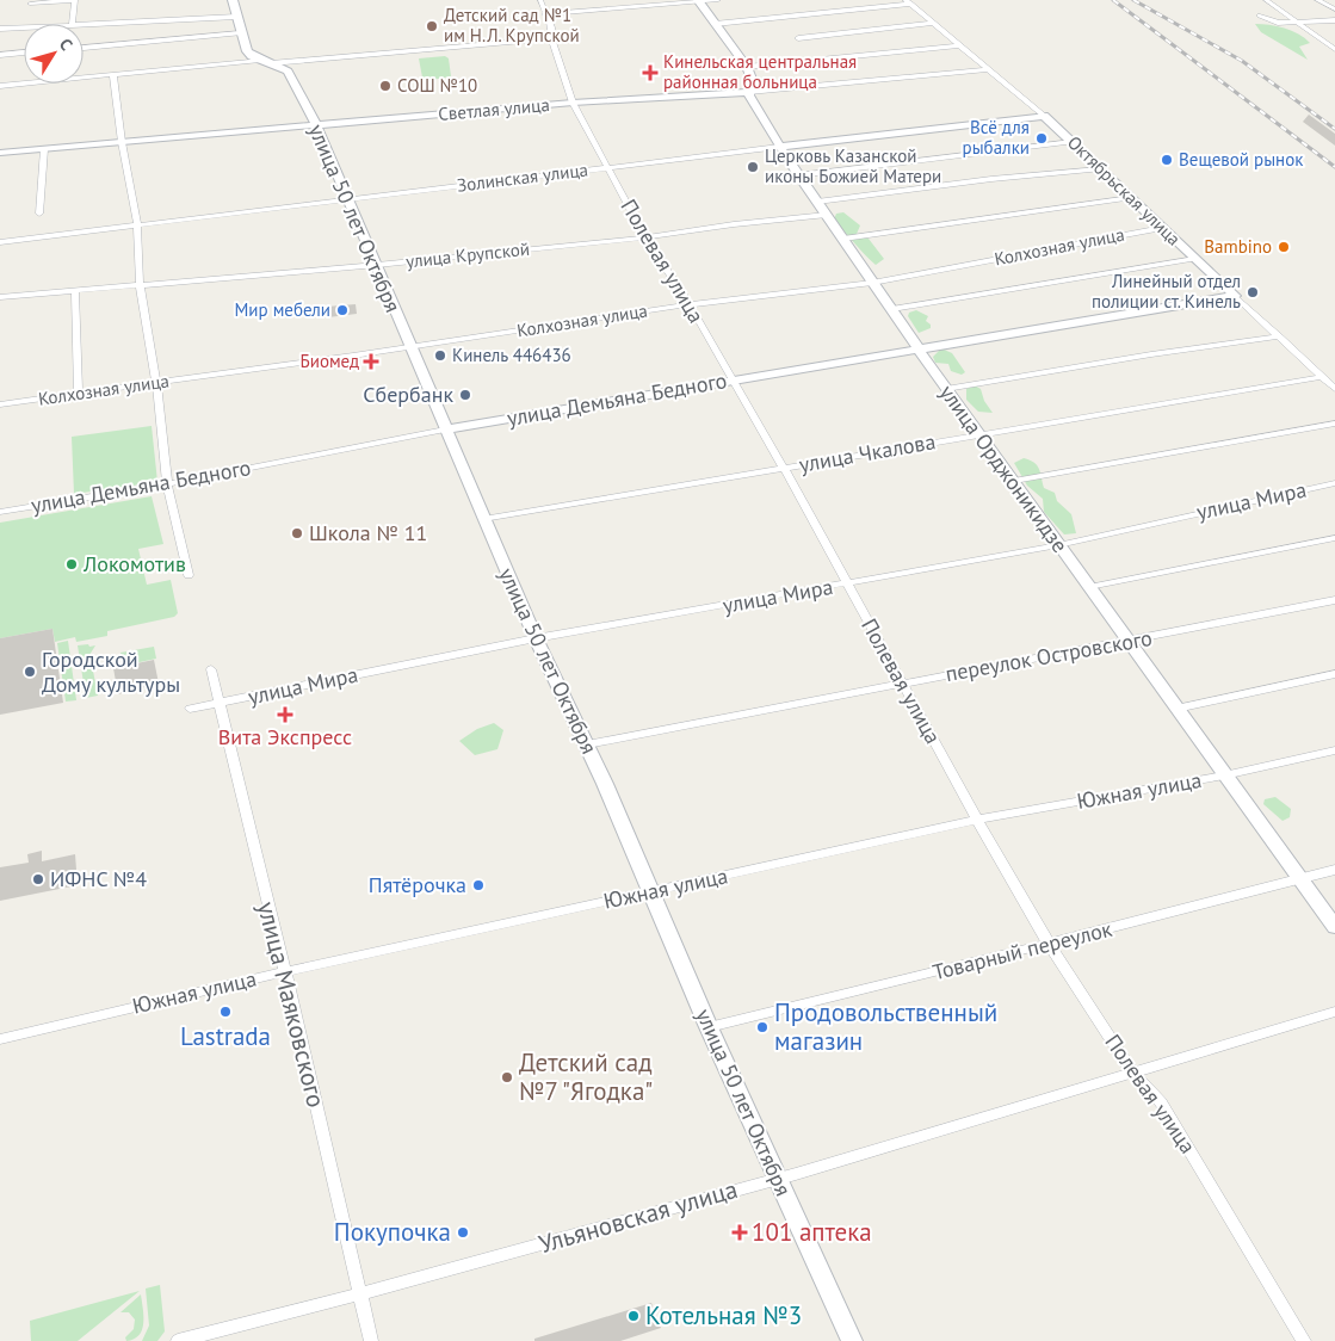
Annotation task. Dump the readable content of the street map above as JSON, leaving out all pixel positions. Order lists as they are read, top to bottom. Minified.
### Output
{"streets":{"main road":["Светлая улица","Золинская улица","Октябрьская улица","улица 50 лет Октября","улица Демьяна Бедного","улица Орджоникидзе"],"street":["Колхозная улица","улица Крупской","Полевая улица","улица Чкалова","улица Мира","переулок Островского","Южная улица","Товарный переулок","улица Маяковского","Ульяновская улица"]},"crossings":[["Светлая улица","Октябрьская улица"],["Светлая улица","улица 50 лет Октября"],["Светлая улица","Полевая улица"],["Светлая улица","улица Орджоникидзе"],["Золинская улица","Октябрьская улица"],["Золинская улица","улица 50 лет Октября"],["Золинская улица","Полевая улица"],["Золинская улица","улица Орджоникидзе"],["Октябрьская улица","Колхозная улица"],["Октябрьская улица","улица Демьяна Бедного"],["Октябрьская улица","улица Чкалова"],["улица 50 лет Октября","Колхозная улица"],["улица 50 лет Октября","улица Крупской"],["улица 50 лет Октября","улица Демьяна Бедного"],["улица 50 лет Октября","улица Чкалова"],["улица 50 лет Октября","улица Мира"],["улица 50 лет Октября","переулок Островского"],["улица 50 лет Октября","Южная улица"],["улица 50 лет Октября","Товарный переулок"],["улица 50 лет Октября","Ульяновская улица"],["Колхозная улица","Полевая улица"],["Колхозная улица","улица Орджоникидзе"],["улица Крупской","Полевая улица"],["улица Крупской","улица Орджоникидзе"],["Полевая улица","улица Демьяна Бедного"],["Полевая улица","улица Чкалова"],["Полевая улица","улица Мира"],["Полевая улица","переулок Островского"],["Полевая улица","Южная улица"],["Полевая улица","Товарный переулок"],["Полевая улица","Ульяновская улица"],["улица Демьяна Бедного","улица Орджоникидзе"],["улица Чкалова","улица Орджоникидзе"],["улица Орджоникидзе","улица Мира"],["улица Орджоникидзе","переулок Островского"],["улица Орджоникидзе","Южная улица"],["улица Орджоникидзе","Товарный переулок"],["улица Мира","улица Маяковского"],["Южная улица","улица Маяковского"],["улица Маяковского","Ульяновская улица"]],"places":{"other":["Детский сад №1 им Н.Л. Крупской","СОШ №10","Всё для рыбалки","Вещевой рынок","Церковь Казанской иконы Божией Матери","Bambino","Линейный отдел полиции ст. Кинель","Мир мебели","Кинель 446436","Сбербанк","Школа № 11","Локомотив","Городской Дому культуры","ИФНС №4","Пятёрочка","Lastrada","Продовольственный магазин","Детский сад №7 \"Ягодка\"","Покупочка","Котельная №3"],"health":["Кинельская центральная районная больница","Биомед","Вита Экспресс","101 аптека"]},"north":"top right"}
